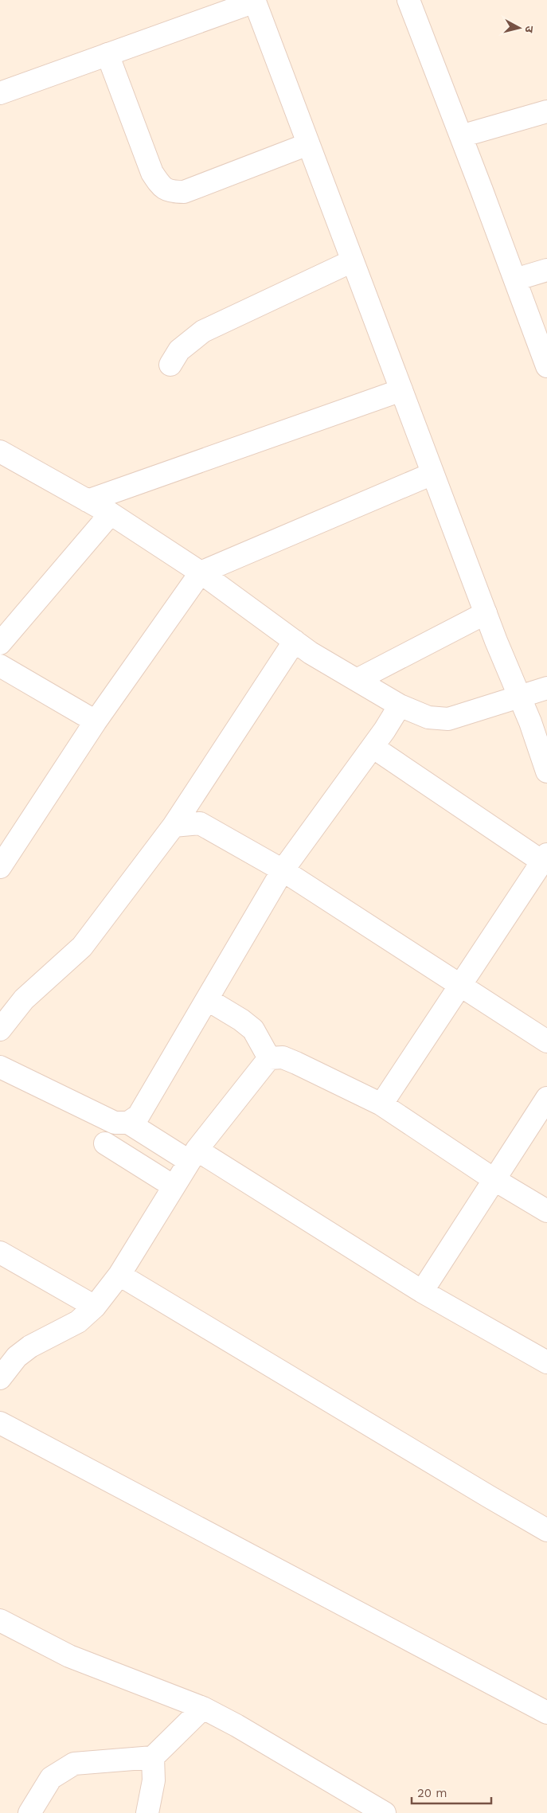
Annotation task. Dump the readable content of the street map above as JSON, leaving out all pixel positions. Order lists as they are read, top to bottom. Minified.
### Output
{"scale_bar":"20 m","north":"right"}
